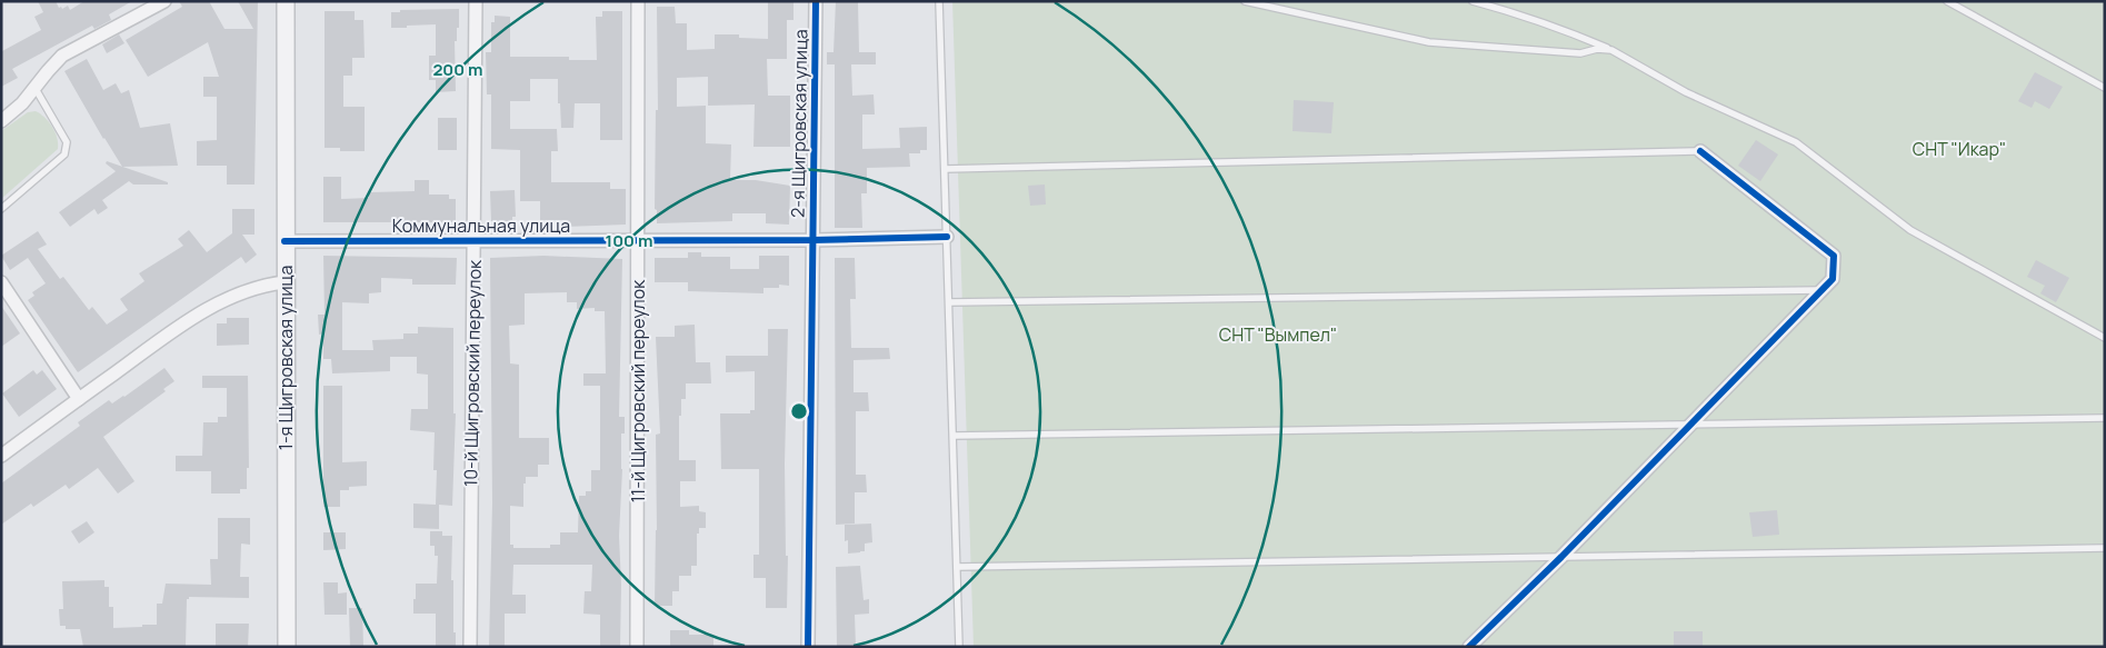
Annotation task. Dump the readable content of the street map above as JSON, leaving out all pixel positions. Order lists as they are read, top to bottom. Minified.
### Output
{"streets":{"street":["2-я Щигровская улица","Коммунальная улица","1-я Щигровская улица","10-й Щигровский переулок","11-й Щигровский переулок"]},"crossings":[["2-я Щигровская улица","Коммунальная улица"],["Коммунальная улица","1-я Щигровская улица"],["Коммунальная улица","10-й Щигровский переулок"],["Коммунальная улица","11-й Щигровский переулок"]],"parks":["СНТ \"Икар\"","СНТ \"Вымпел\""],"rings":["200 m","100 m"]}
